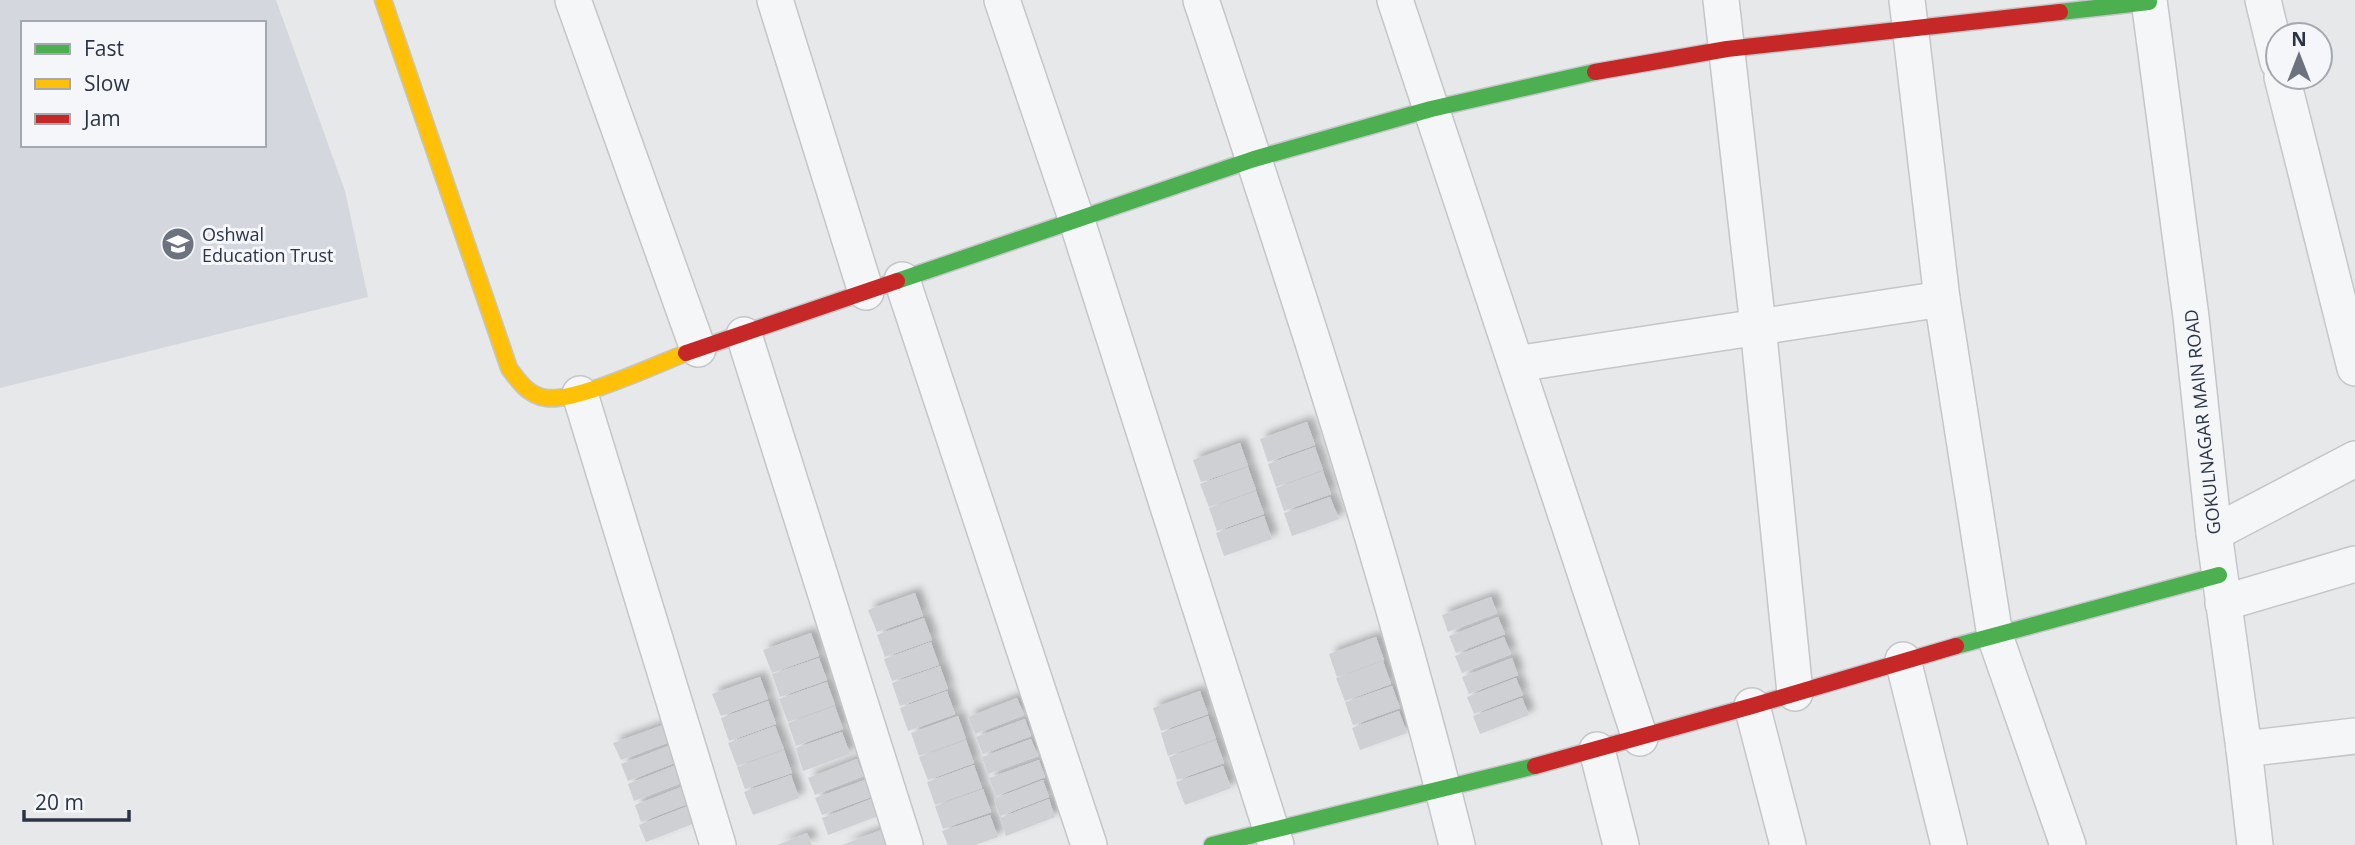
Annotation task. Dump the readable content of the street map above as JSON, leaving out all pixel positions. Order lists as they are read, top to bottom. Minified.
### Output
{"streets":{"street":["GOKULNAGAR MAIN ROAD"]},"places":{"school or university":["Oshwal Education Trust"]},"legend":["Fast","Slow","Jam"],"scale_bar":"20 m","north":"top"}
